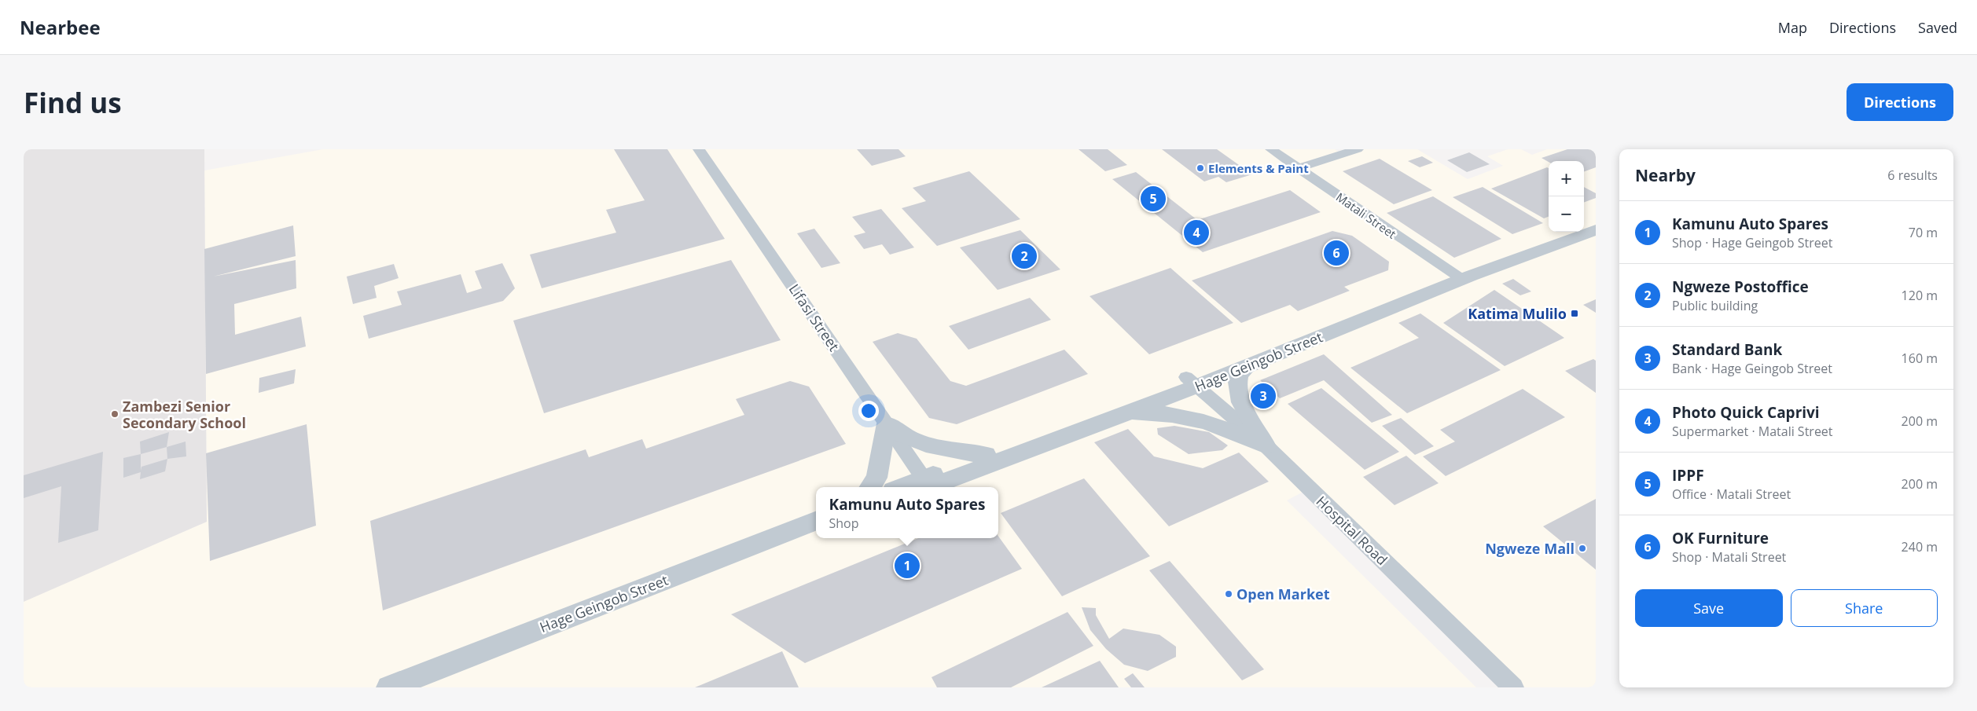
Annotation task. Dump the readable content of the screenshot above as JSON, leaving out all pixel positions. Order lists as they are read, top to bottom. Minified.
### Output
{"streets":{"street":["Matali Street","Lifasi Street","Hage Geingob Street","Hospital Road"]},"crossings":[["Matali Street","Hage Geingob Street"],["Lifasi Street","Hage Geingob Street"],["Hage Geingob Street","Hospital Road"]],"places":{"other":["Elements & Paint","Zambezi Senior Secondary School","Ngweze Mall","Open Market"],"transit":["Katima Mulilo"]},"page":{"header":"Nearbee","nav":["Map","Directions","Saved"],"buttons":["Directions",["Save","Share"]],"title":"Find us","heading":["Nearby","6 results"],"map_buttons":["+","−"],"pins":["5","4","6","2","3","1"],"list":[{"mark":"1","name":"Kamunu Auto Spares","note":"Shop · Hage Geingob Street","value":"70 m"},{"mark":"2","name":"Ngweze Postoffice","note":"Public building","value":"120 m"},{"mark":"3","name":"Standard Bank","note":"Bank · Hage Geingob Street","value":"160 m"},{"mark":"4","name":"Photo Quick Caprivi","note":"Supermarket · Matali Street","value":"200 m"},{"mark":"5","name":"IPPF","note":"Office · Matali Street","value":"200 m"},{"mark":"6","name":"OK Furniture","note":"Shop · Matali Street","value":"240 m"}],"popup":["Kamunu Auto Spares","Shop"]}}
